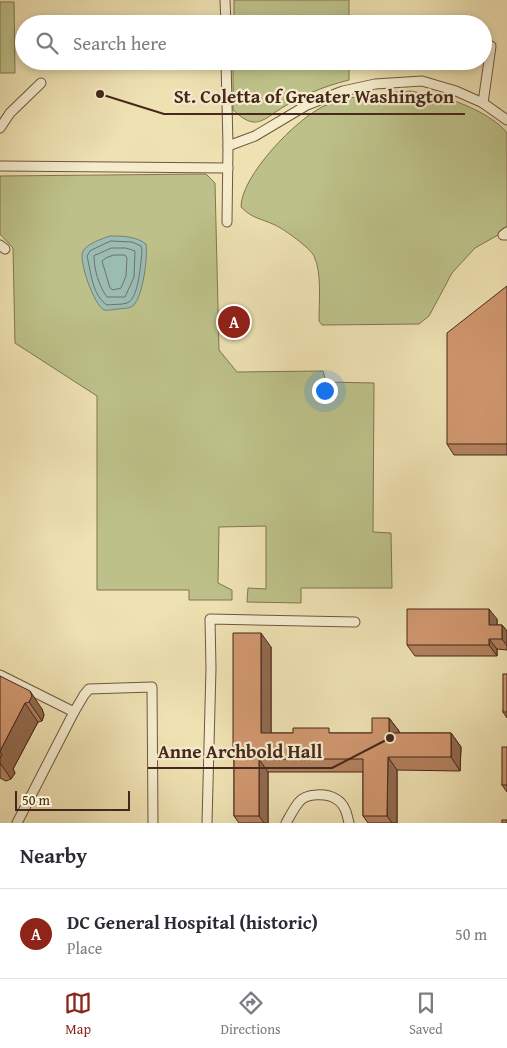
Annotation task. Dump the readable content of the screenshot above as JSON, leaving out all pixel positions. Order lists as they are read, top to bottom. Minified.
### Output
{"places":["St. Coletta of Greater Washington","Anne Archbold Hall"],"scale_bar":"50 m","page":{"search":"Search here","pins":"A","scale":"50 m","heading":"Nearby","list":[{"mark":"A","name":"DC General Hospital (historic)","note":"Place","value":"50 m"}],"nav":["Map","Directions","Saved"]}}
